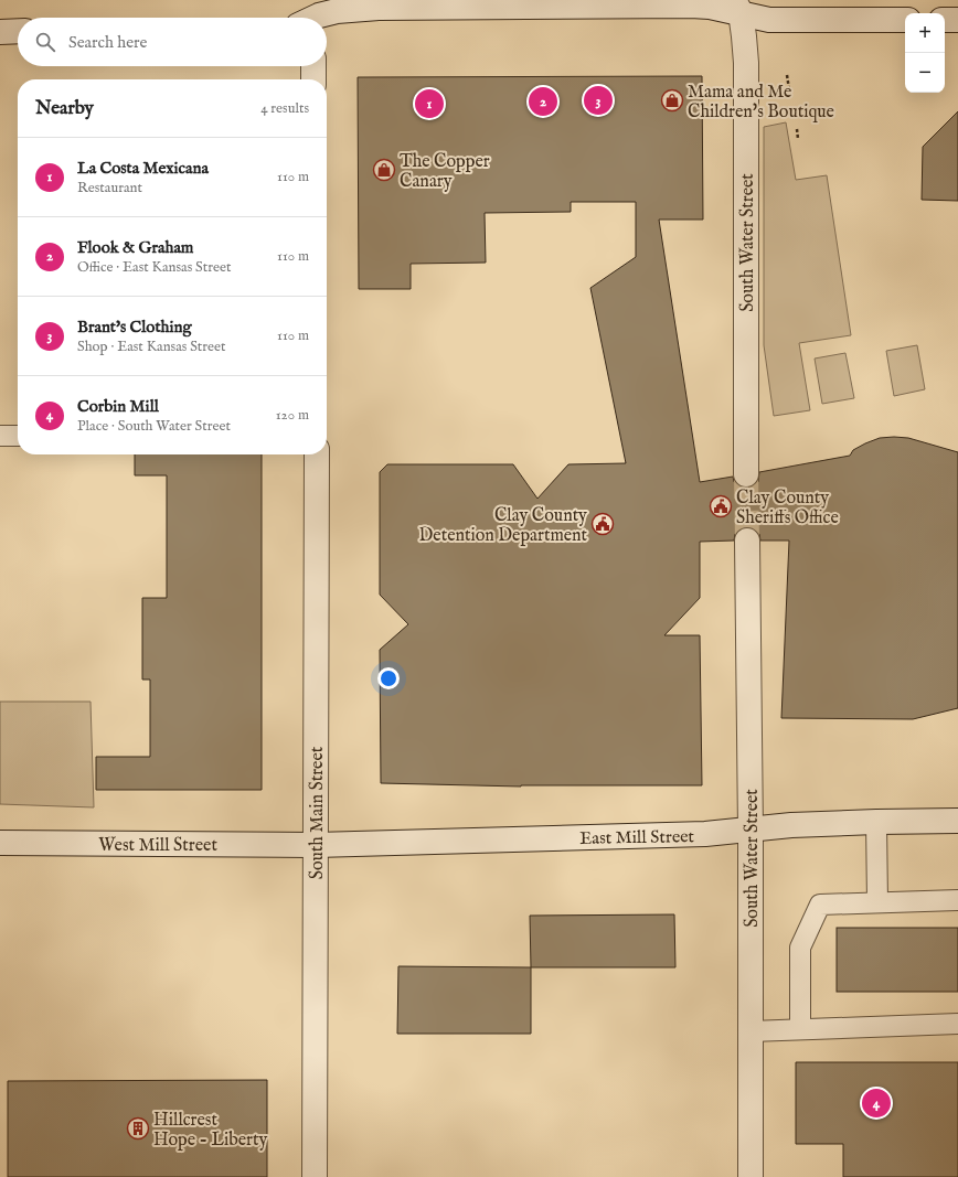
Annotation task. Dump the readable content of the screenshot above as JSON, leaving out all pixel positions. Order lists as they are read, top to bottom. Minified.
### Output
{"streets":{"street":["South Water Street","South Main Street","East Mill Street","West Mill Street"]},"crossings":[["South Water Street","East Mill Street"],["South Main Street","East Mill Street"],["South Main Street","West Mill Street"],["East Mill Street","West Mill Street"]],"places":{"shop":["Mama and Me Children's Boutique","The Copper Canary"],"public building":["Clay County Sheriffs Office","Clay County Detention Department"],"building":["Hillcrest Hope - Liberty"]},"page":{"map_buttons":["+","−"],"search":"Search here","heading":["Nearby","4 results"],"pins":["3","2","1","4"],"list":[{"mark":"1","name":"La Costa Mexicana","note":"Restaurant","value":"110 m"},{"mark":"2","name":"Flook & Graham","note":"Office · East Kansas Street","value":"110 m"},{"mark":"3","name":"Brant's Clothing","note":"Shop · East Kansas Street","value":"110 m"},{"mark":"4","name":"Corbin Mill","note":"Place · South Water Street","value":"120 m"}]}}
